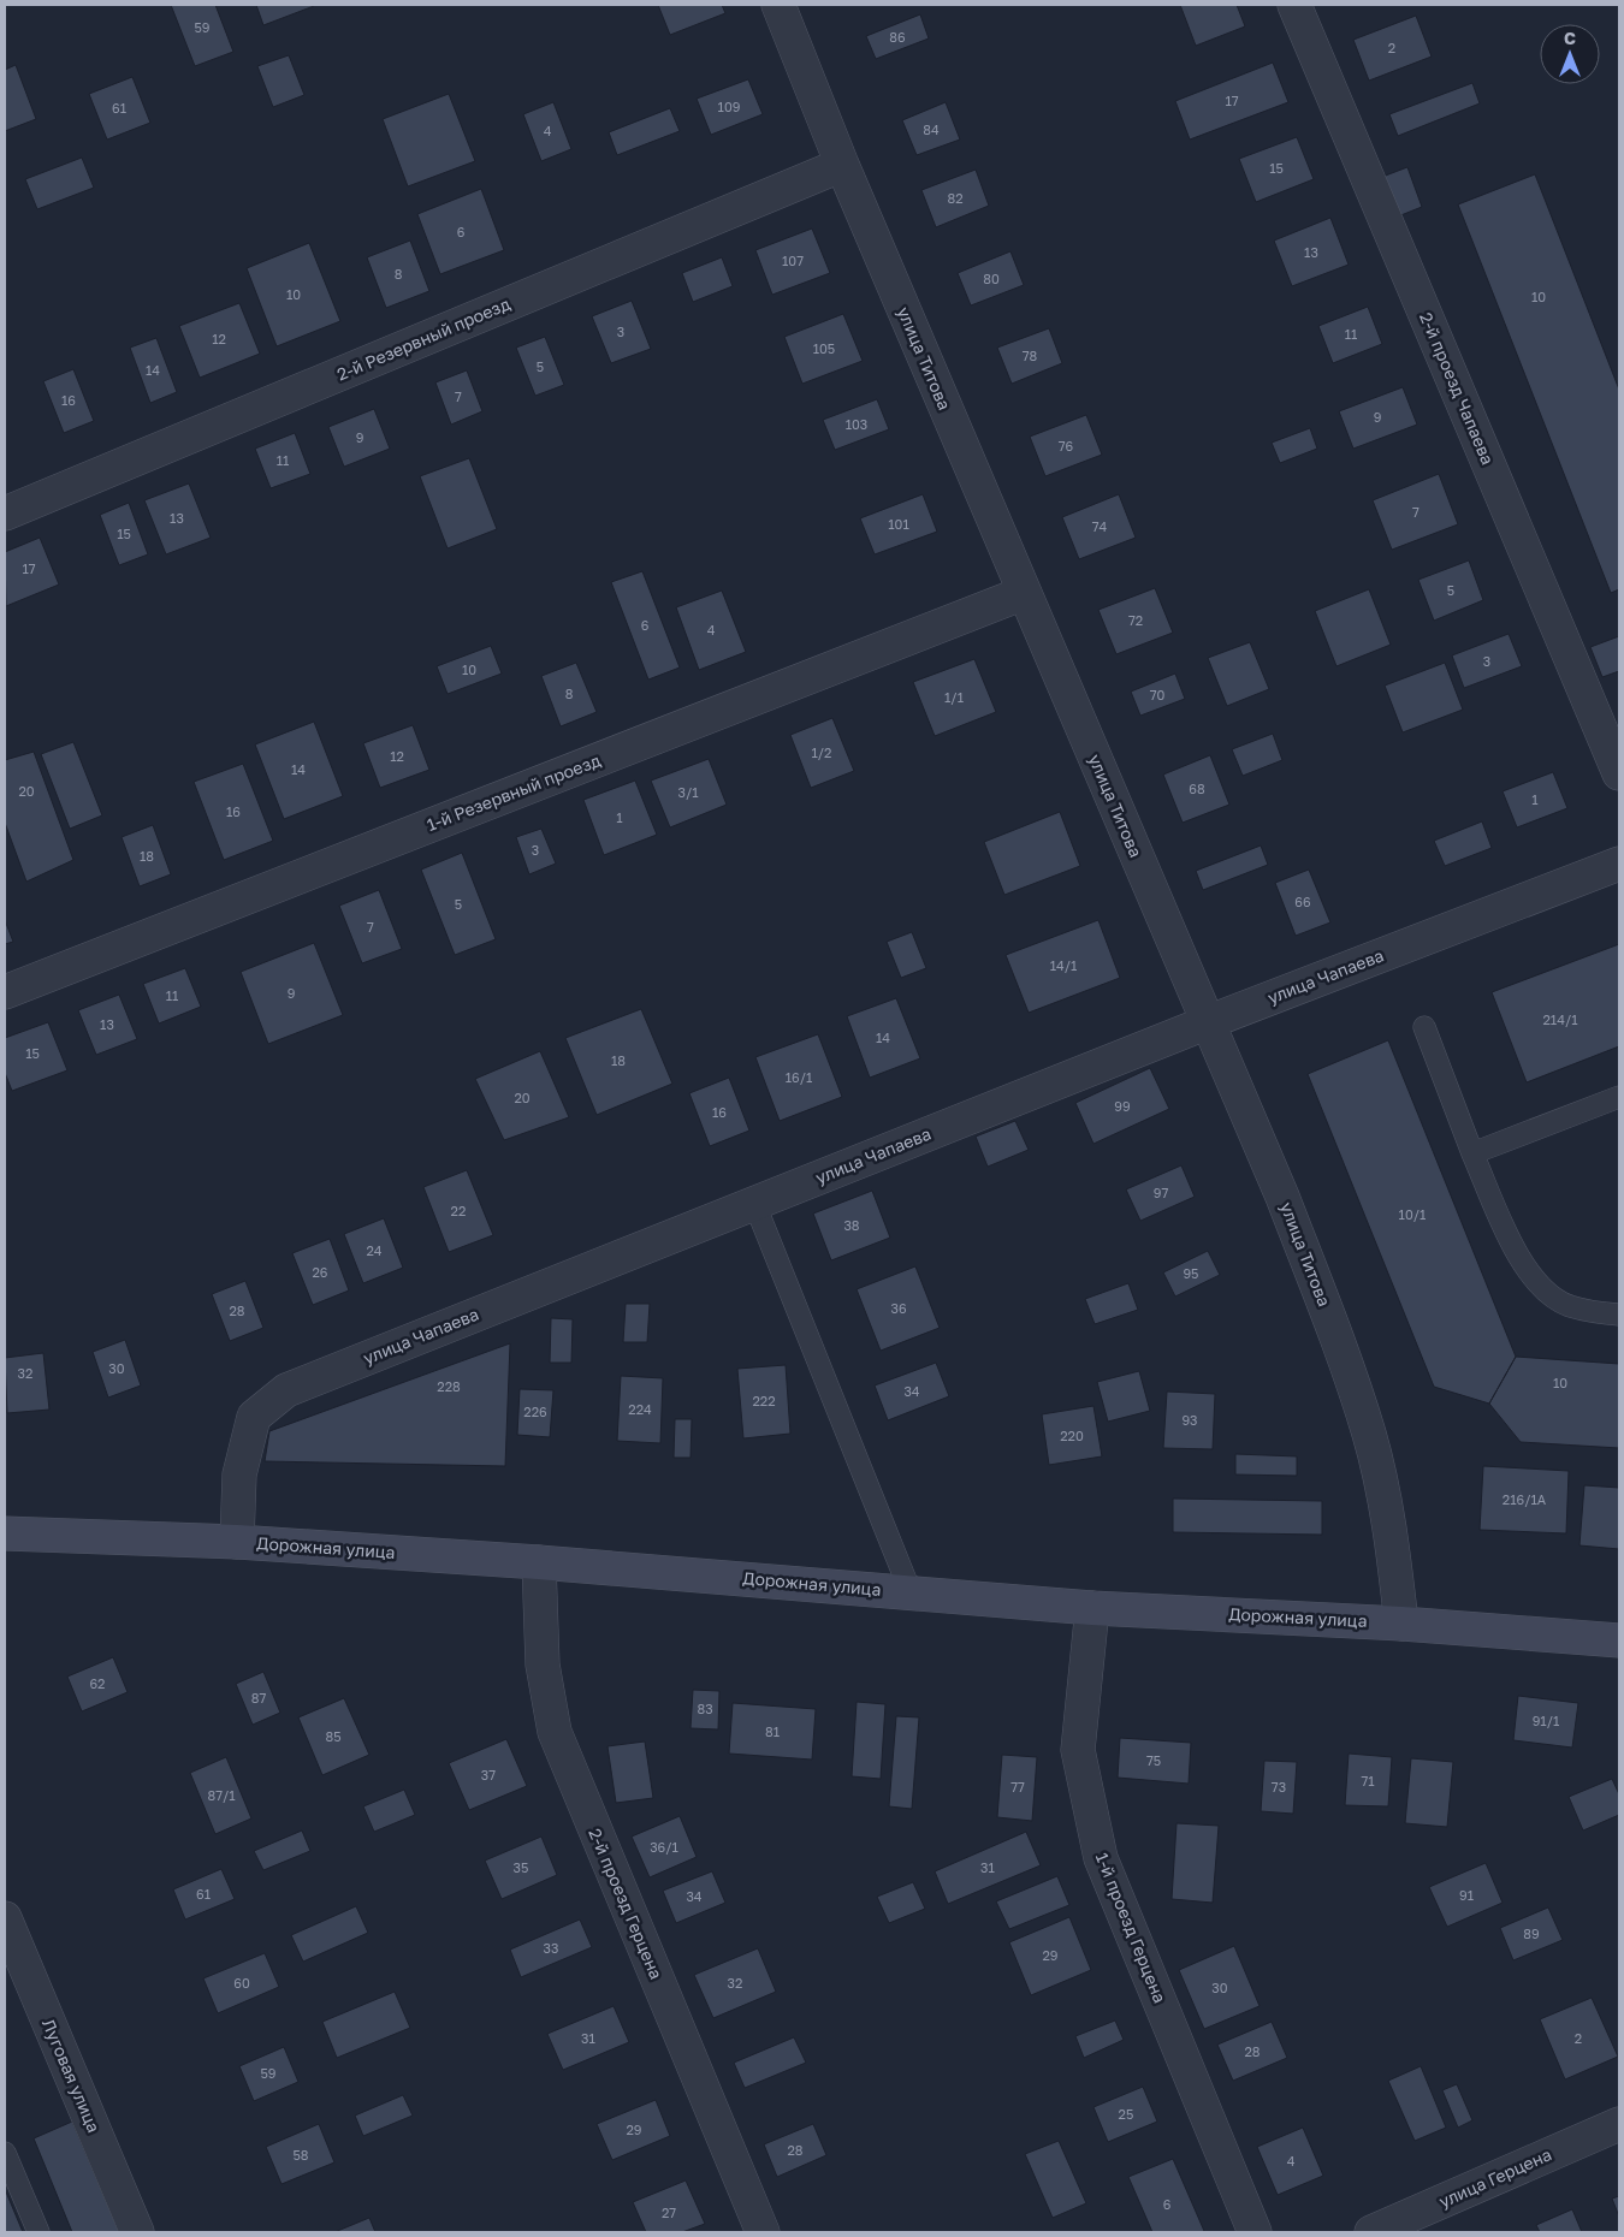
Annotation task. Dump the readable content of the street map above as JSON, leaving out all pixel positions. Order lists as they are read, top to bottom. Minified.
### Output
{"streets":{"main road":["Дорожная улица"],"street":["2-й Резервный проезд","улица Титова","2-й проезд Чапаева","1-й Резервный проезд","улица Чапаева","2-й проезд Герцена","1-й проезд Герцена","Луговая улица","улица Герцена"]},"crossings":[["2-й Резервный проезд","улица Титова"],["улица Титова","1-й Резервный проезд"],["улица Титова","улица Чапаева"],["улица Титова","Дорожная улица"],["улица Чапаева","Дорожная улица"],["Дорожная улица","2-й проезд Герцена"],["Дорожная улица","1-й проезд Герцена"]],"house_numbers":["59","86","2","17","109","61","84","4","15","82","6","13","107","8","80","10","10","3","11","12","105","78","5","14","7","16","9","103","9","76","11","7","13","101","74","15","17","5","72","6","4","3","10","8","70","1/1","1/2","12","14","68","20","3/1","1","16","1","3","18","66","5","7","14/1","9","11","214/1","13","14","15","18","16/1","20","99","16","97","22","10/1","38","24","26","95","36","28","30","32","10","228","34","222","224","226","93","220","216/1А","62","87","83","91/1","81","85","75","37","71","77","73","87/1","36/1","35","31","61","91","34","89","33","29","60","32","30","31","2","28","59","25","29","28","58","4","6","27"],"north":"top"}
